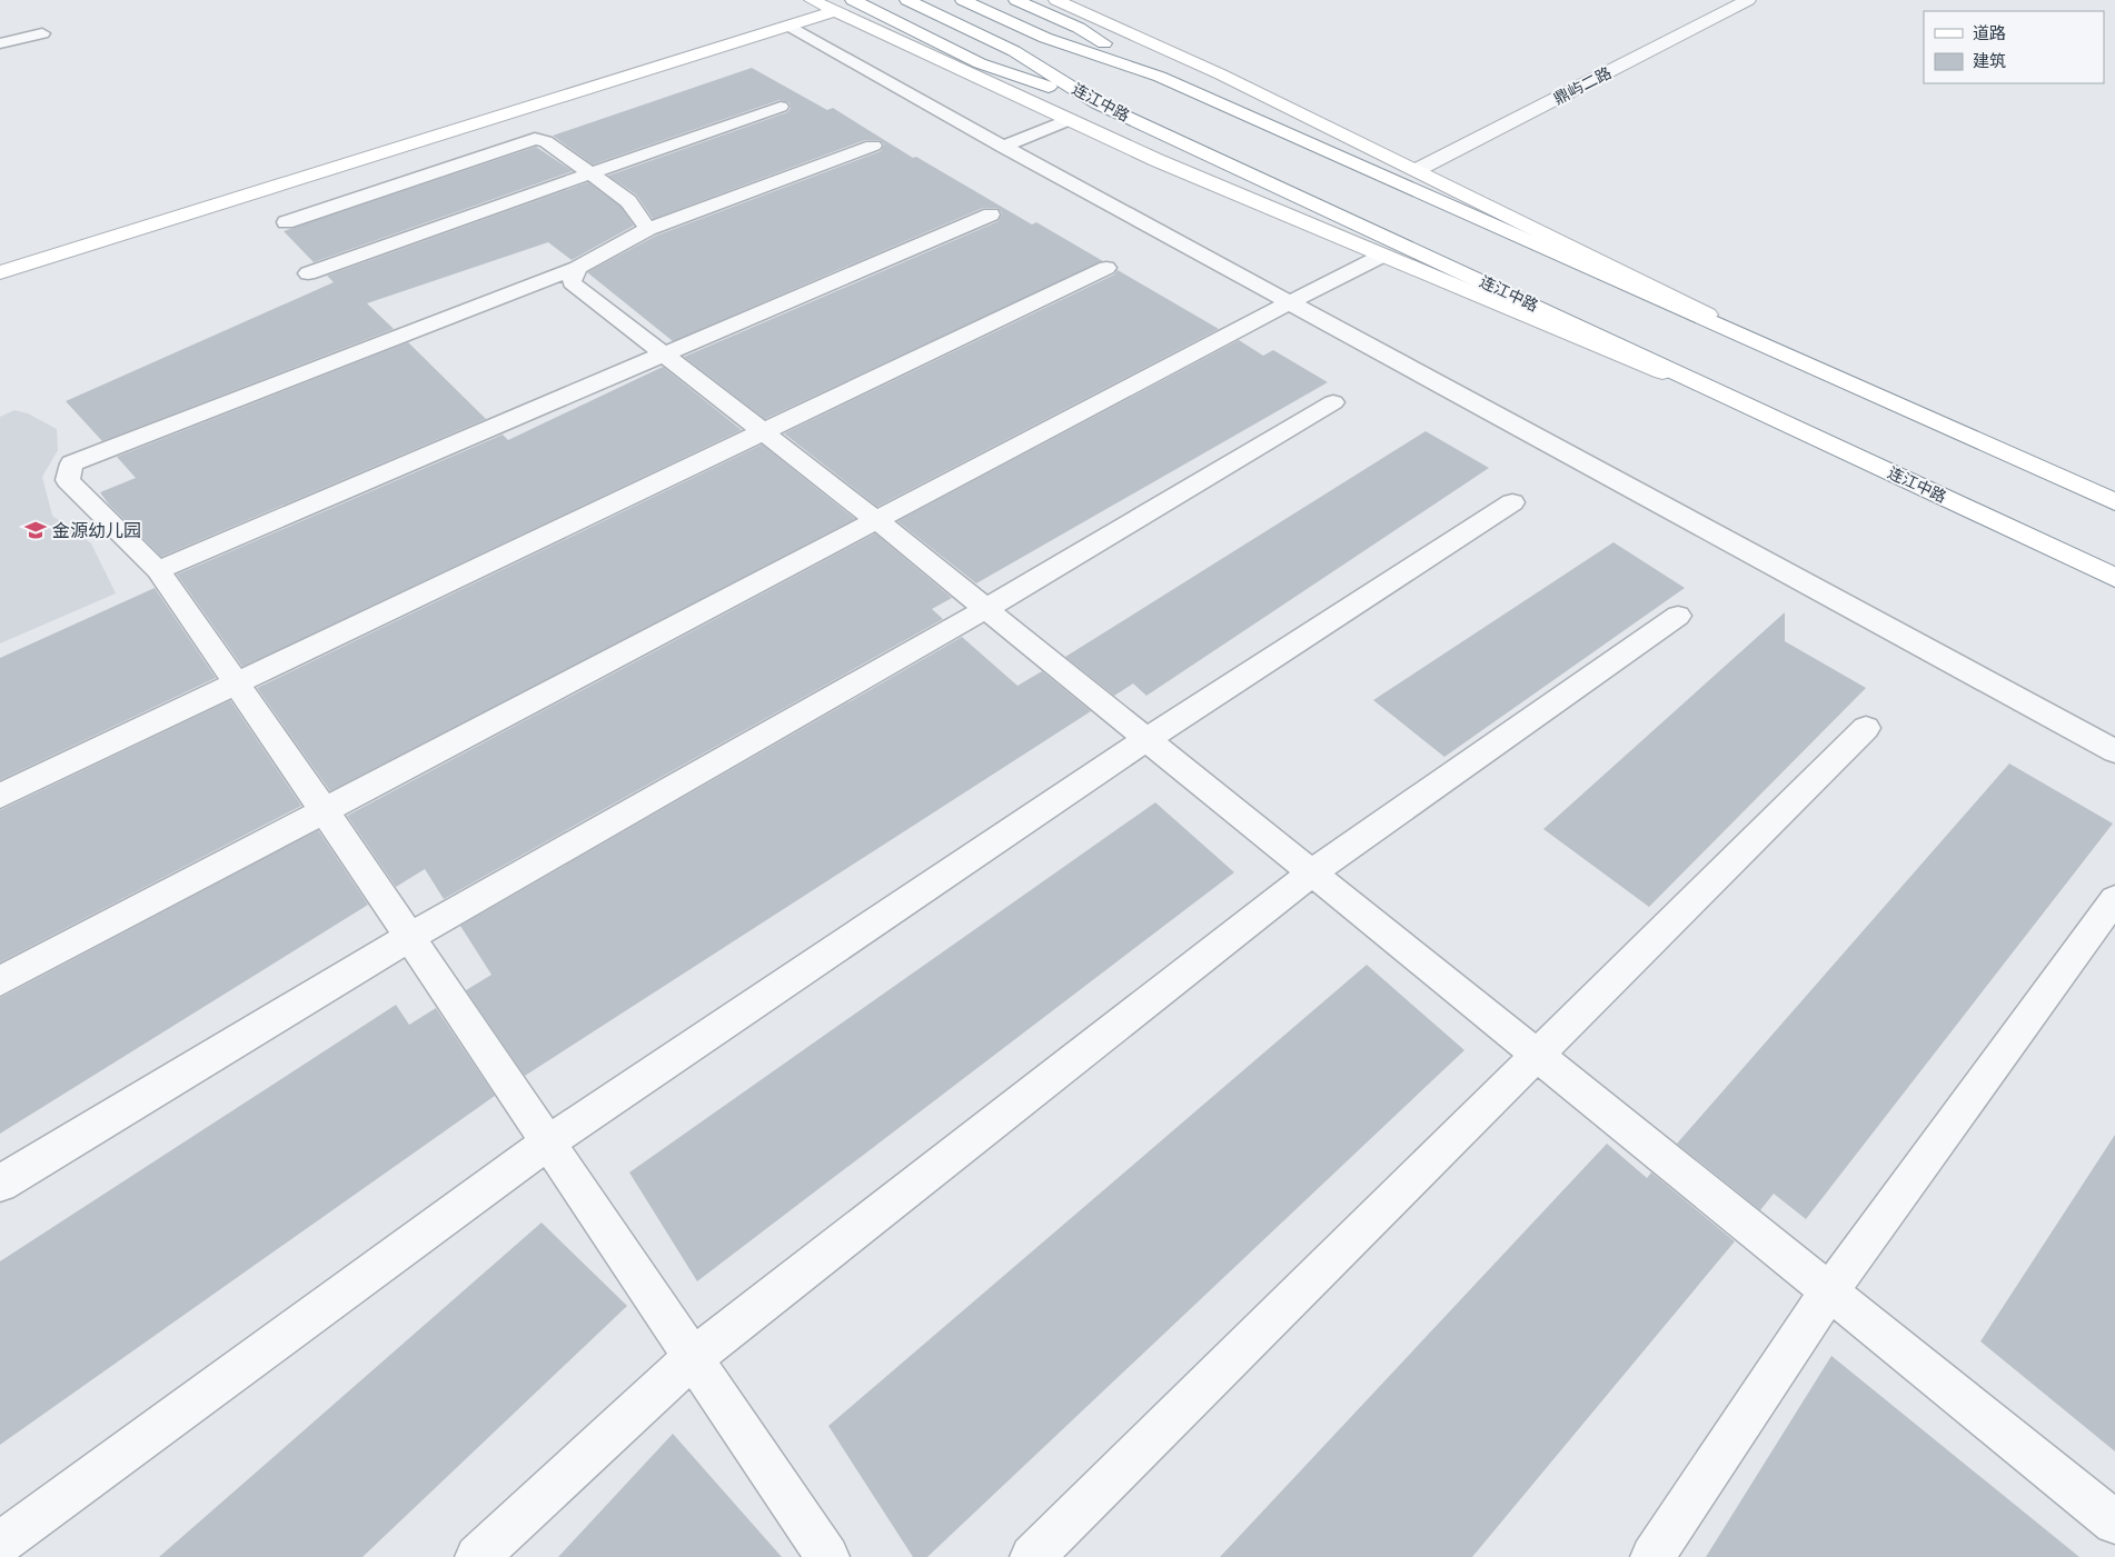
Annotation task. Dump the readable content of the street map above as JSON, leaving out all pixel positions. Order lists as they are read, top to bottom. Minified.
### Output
{"streets":{"main road":["连江中路"],"street":["鼎屿二路"]},"places":{"school or university":["金源幼儿园"]},"legend":["道路","建筑"]}
